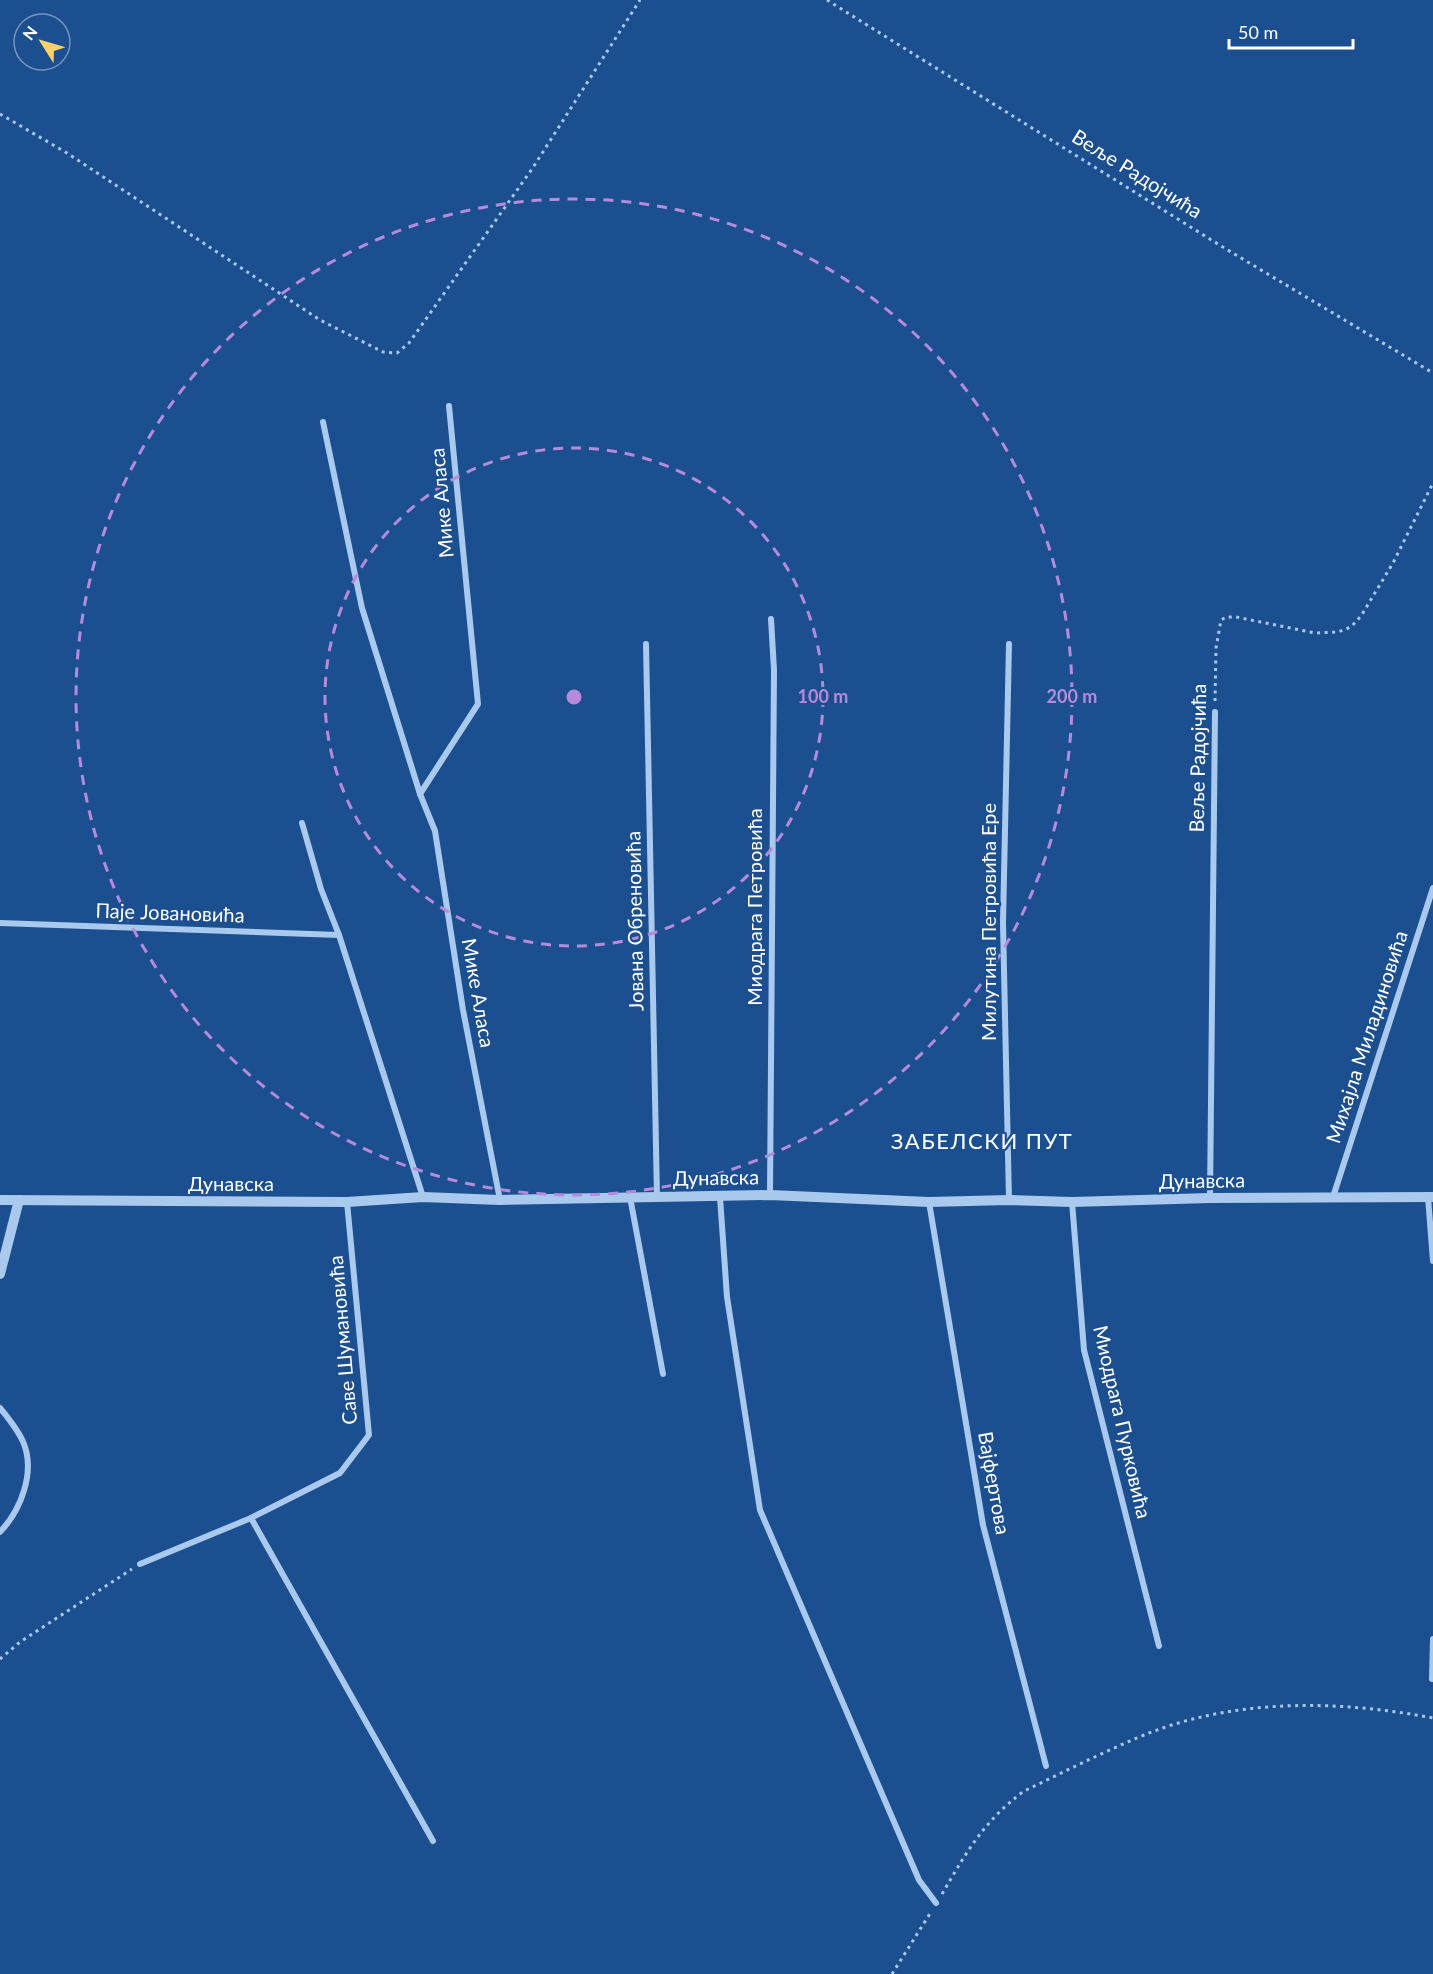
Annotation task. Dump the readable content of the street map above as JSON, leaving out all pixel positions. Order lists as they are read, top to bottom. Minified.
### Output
{"streets":{"street":["Веље Радојчића","Мике Аласа","Миодрага Петровића","Паје Јовановића","Јована Обреновића","Милутина Петровића Ере","Михајла Миладиновића","Дунавска","Саве Шумановића","Миодрага Пурковића","Вајфертова"]},"crossings":[["Веље Радојчића","Дунавска"],["Мике Аласа","Дунавска"],["Миодрага Петровића","Дунавска"],["Јована Обреновића","Дунавска"],["Милутина Петровића Ере","Дунавска"],["Михајла Миладиновића","Дунавска"],["Дунавска","Саве Шумановића"],["Дунавска","Миодрага Пурковића"],["Дунавска","Вајфертова"]],"districts":["ЗАБЕЛСКИ ПУТ"],"scale_bar":"50 m","north":"top left","rings":["100 m","200 m"]}
